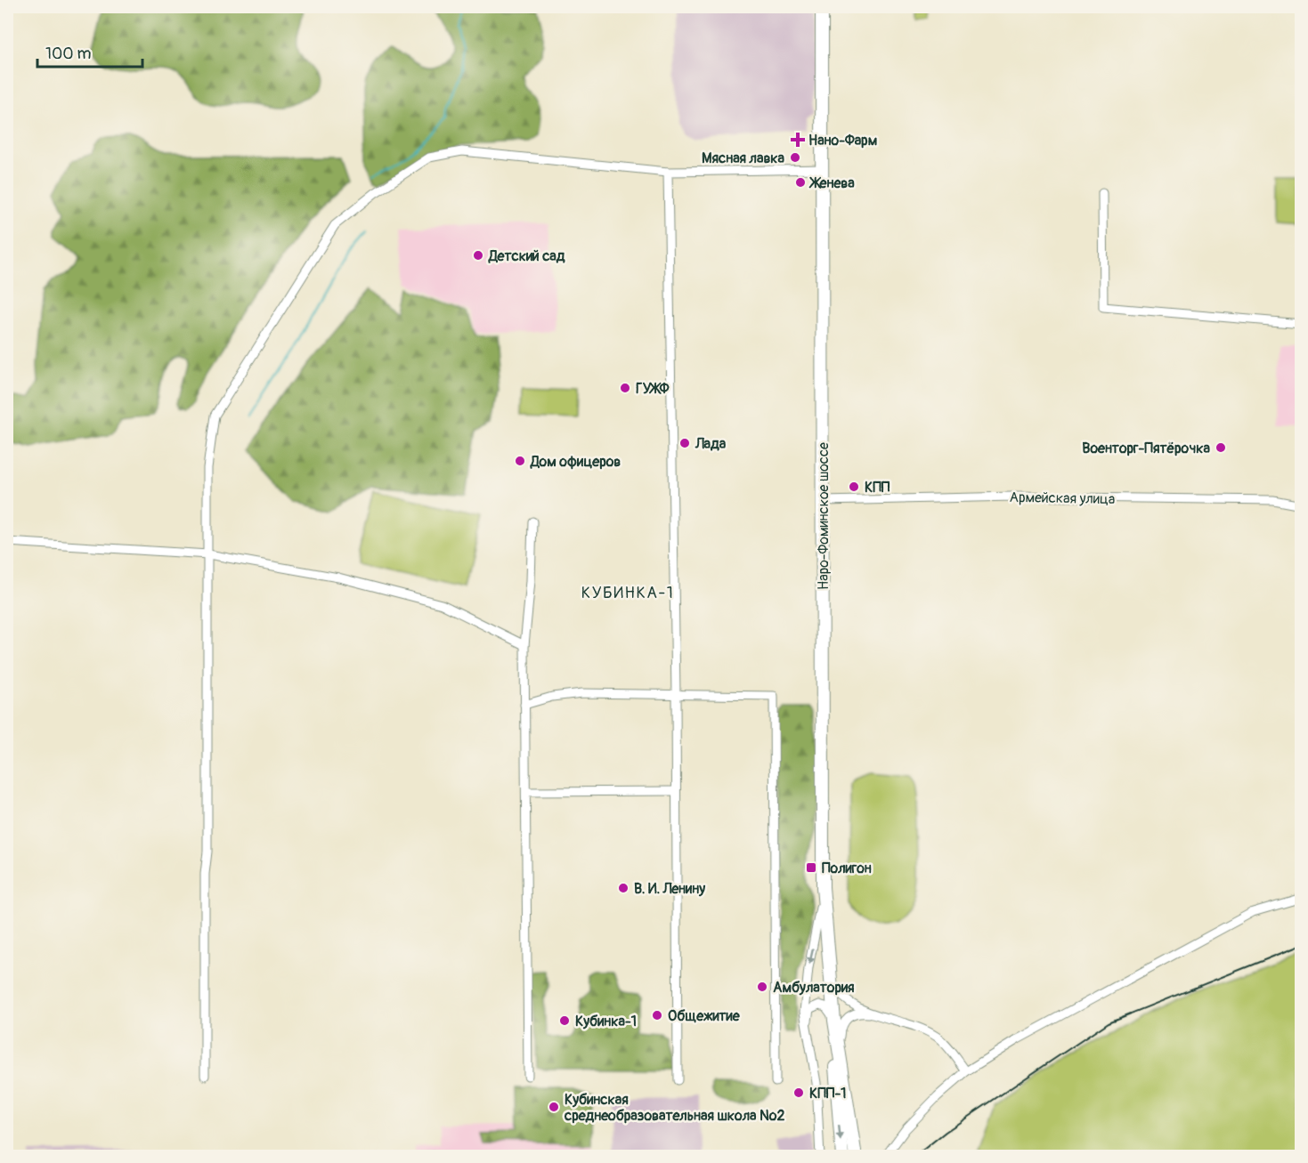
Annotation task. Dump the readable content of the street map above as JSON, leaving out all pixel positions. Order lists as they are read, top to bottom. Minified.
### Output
{"streets":{"main road":["Наро-Фоминское шоссе"],"street":["Армейская улица"]},"crossings":[["Армейская улица","Наро-Фоминское шоссе"]],"districts":["КУБИНКА-1"],"places":{"health":["Нано-Фарм"],"other":["Мясная лавка","Женева","Детский сад","ГУЖФ","Лада","Военторг-Пятёрочка","Дом офицеров","КПП","В. И. Ленину","Амбулатория","Общежитие","Кубинка-1","КПП-1","Кубинская среднеобразовательная школа №2"],"transit":["Полигон"]},"scale_bar":"100 m"}
